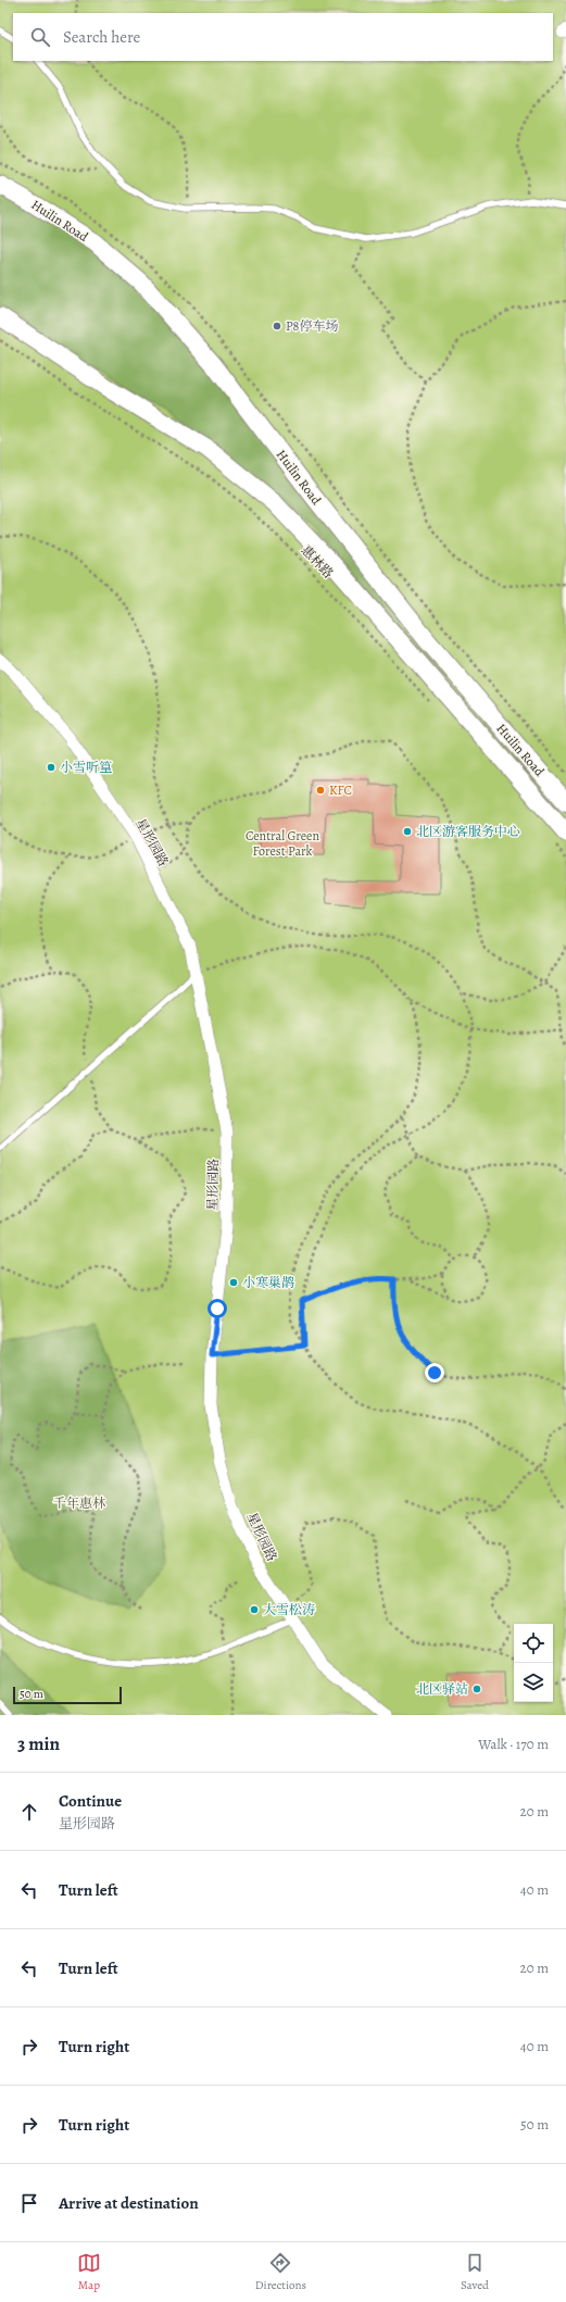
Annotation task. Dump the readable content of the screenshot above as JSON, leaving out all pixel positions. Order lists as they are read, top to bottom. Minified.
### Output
{"streets":{"main road":["Huilin Road"],"street":["星形园路"],"path":["惠林路"]},"parks":["Central Green Forest Park","千年惠林"],"places":["P8停车场","小雪听篁","KFC","北区游客服务中心","小寒巢鹊","大雪松涛","北区驿站"],"scale_bar":"50 m","page":{"search":"Search here","scale":"50 m","heading":["3 min","Walk · 170 m"],"list":[["Continue","星形园路","20 m"],["Turn left","40 m"],["Turn left","20 m"],["Turn right","40 m"],["Turn right","50 m"],"Arrive at destination"],"nav":["Map","Directions","Saved"]}}
